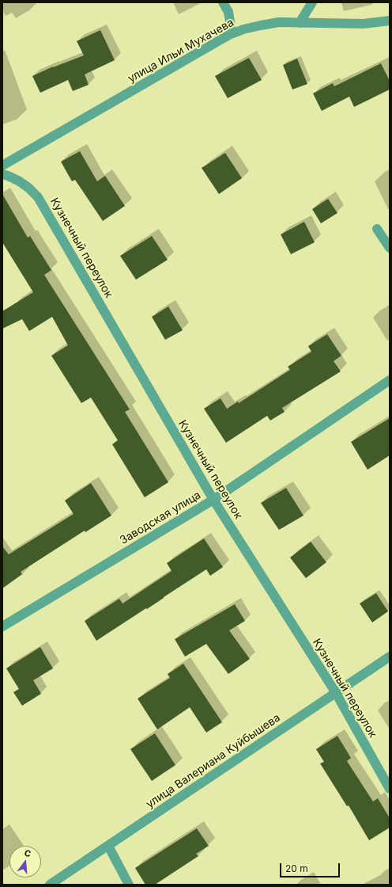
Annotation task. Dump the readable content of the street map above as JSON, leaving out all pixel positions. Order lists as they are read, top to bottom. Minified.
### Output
{"streets":{"street":["улица Ильи Мухачева","Кузнечный переулок","Заводская улица","улица Валериана Куйбышева"]},"crossings":[["Кузнечный переулок","Заводская улица"],["Кузнечный переулок","улица Валериана Куйбышева"]],"scale_bar":"20 m","north":"top"}
